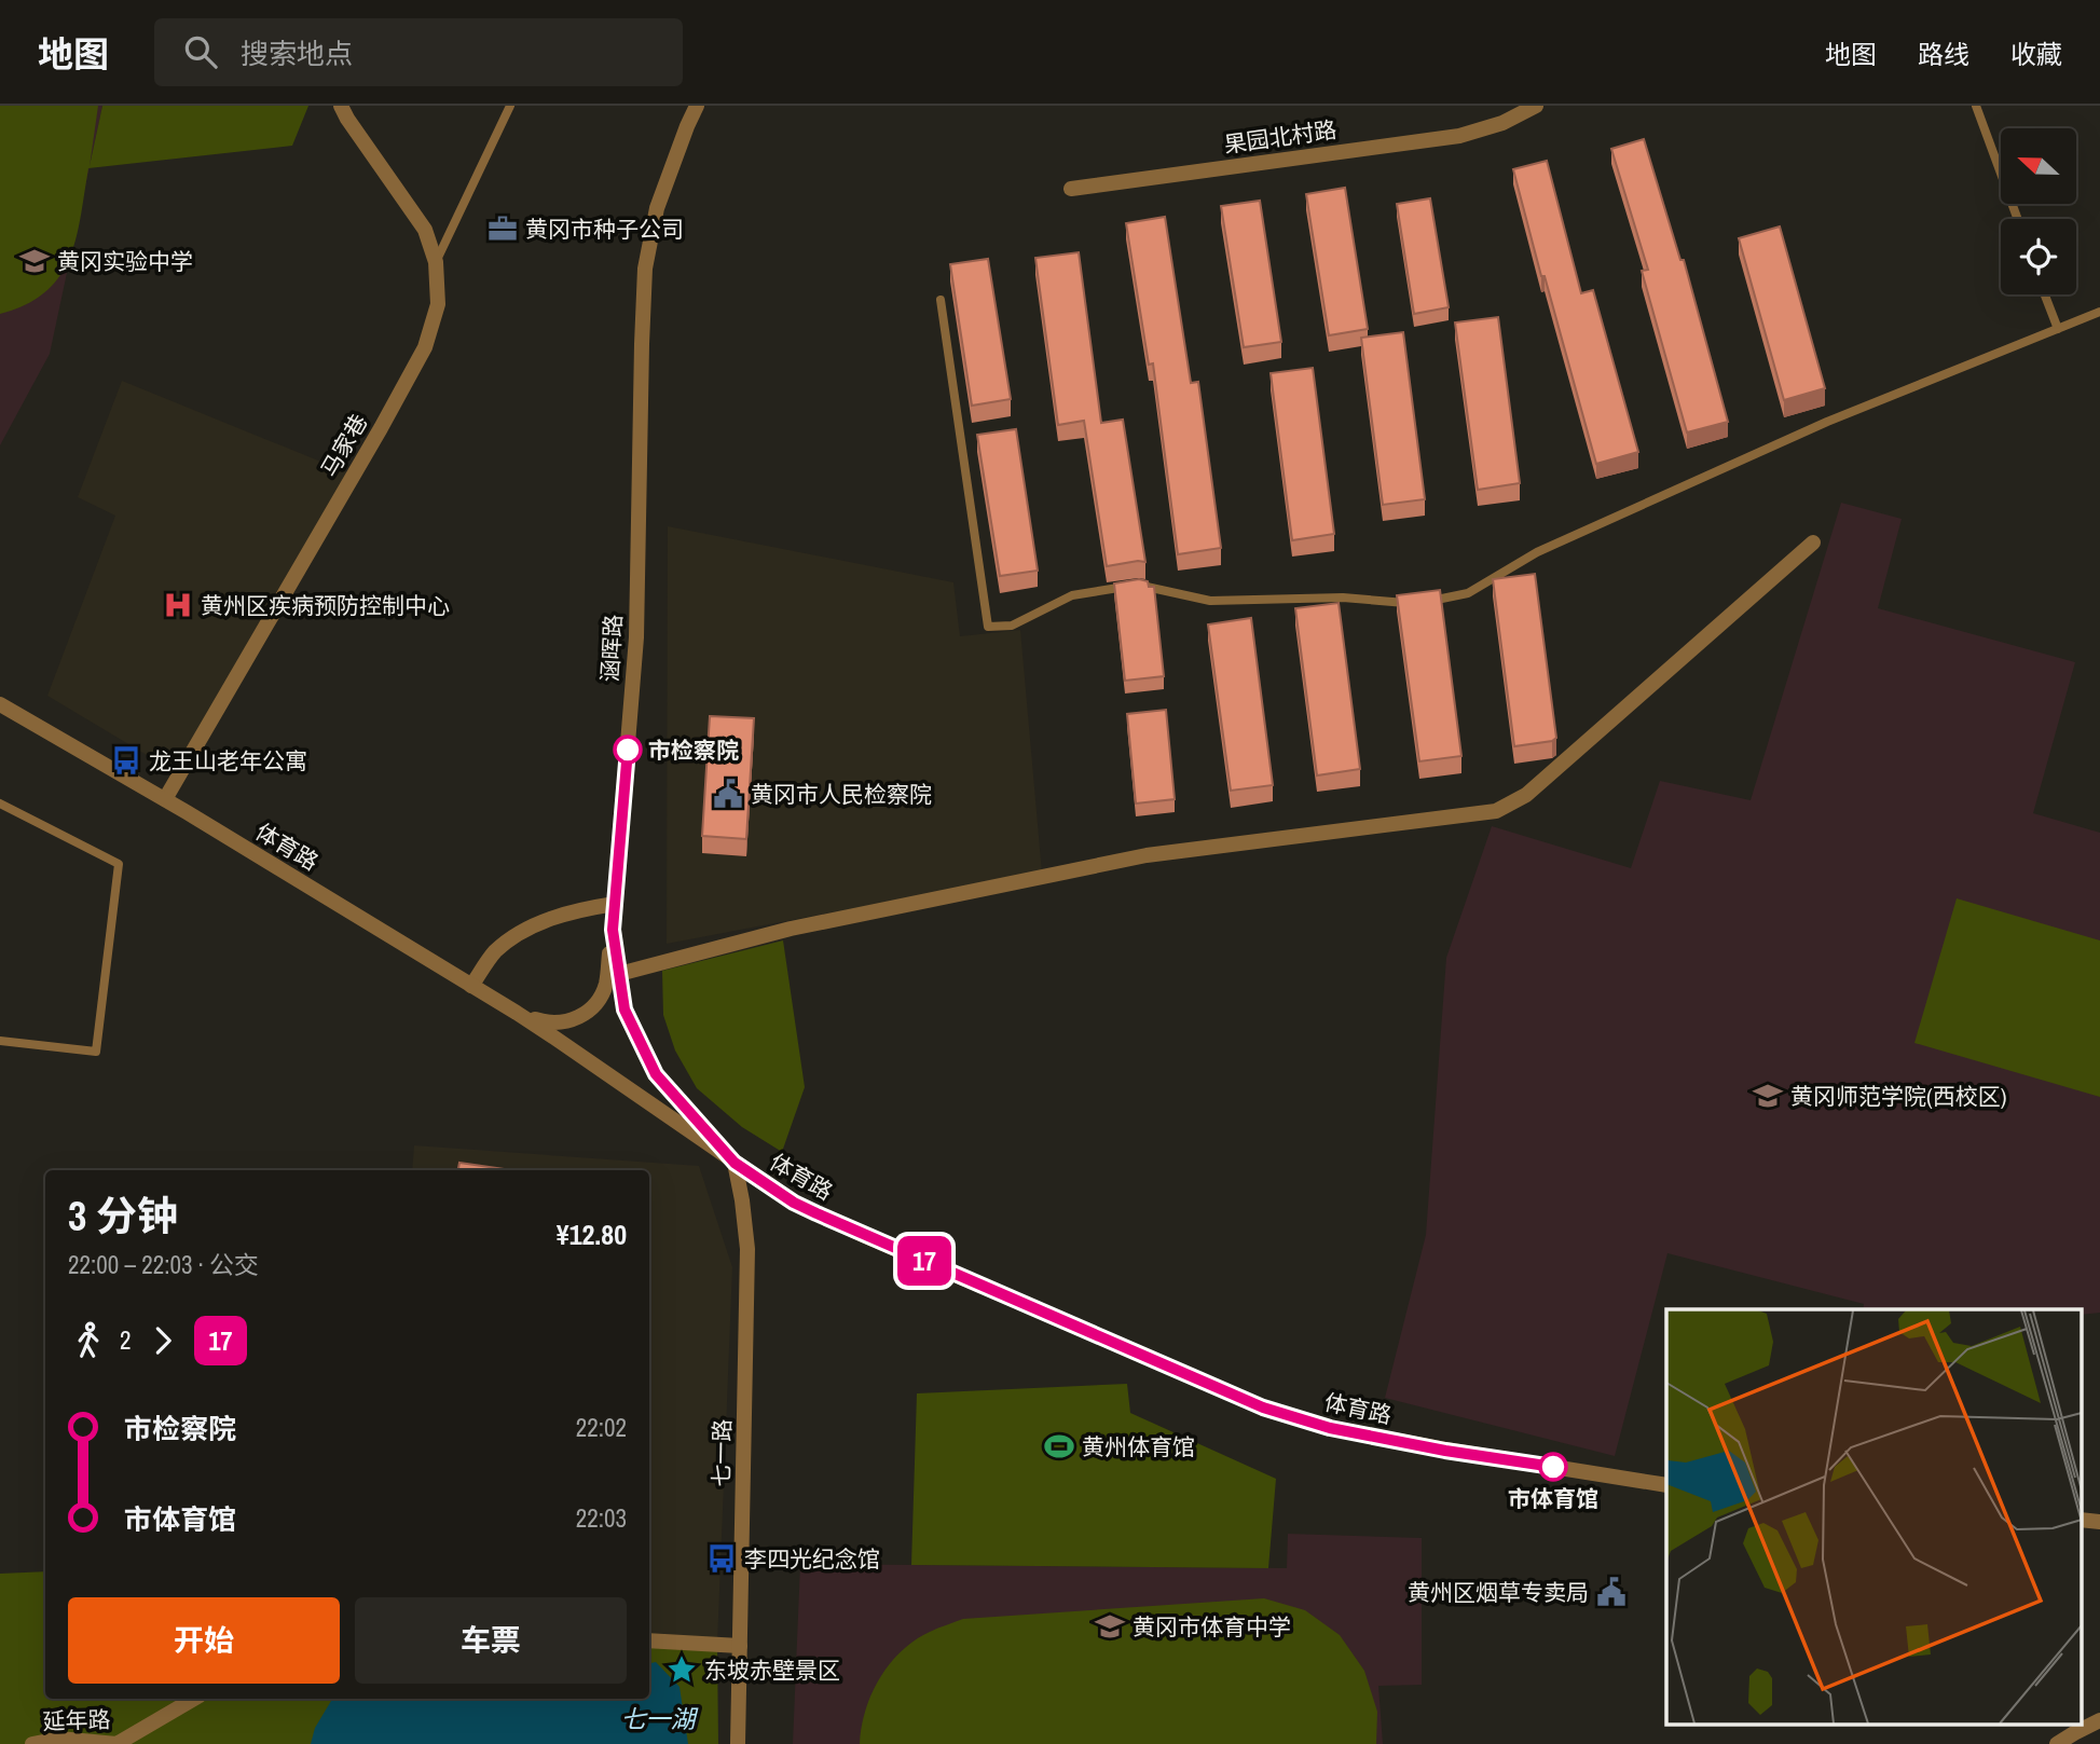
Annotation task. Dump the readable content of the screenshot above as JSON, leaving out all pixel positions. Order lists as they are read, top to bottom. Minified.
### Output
{"streets":{"street":["果园北村路","马家巷","涵晖路","体育路","七一路","延年路"]},"crossings":[["马家巷","体育路"],["涵晖路","体育路"],["涵晖路","七一路"],["体育路","七一路"]],"water":["七一湖"],"places":{"office":["黄冈市种子公司"],"school or university":["黄冈实验中学","黄冈师范学院(西校区)","黄冈市体育中学"],"hospital":["黄州区疾病预防控制中心"],"other":["市检察院","市体育馆"],"bus stop":["龙王山老年公寓","李四光纪念馆"],"public building":["黄冈市人民检察院","黄州区烟草专卖局"],"sports":["黄州体育馆"],"place":["东坡赤壁景区"]},"lines":["bus line 17"],"north":"left","page":{"header":"地图","search":"搜索地点","nav":["地图","路线","收藏"],"on_map":"17","heading":["3 分钟","22:00 – 22:03 · 公交","¥12.80"],"legs":["2","17"],"list":[{"name":"市检察院","value":"22:02"},{"name":"市体育馆","value":"22:03"}],"buttons":["开始","车票"]}}
